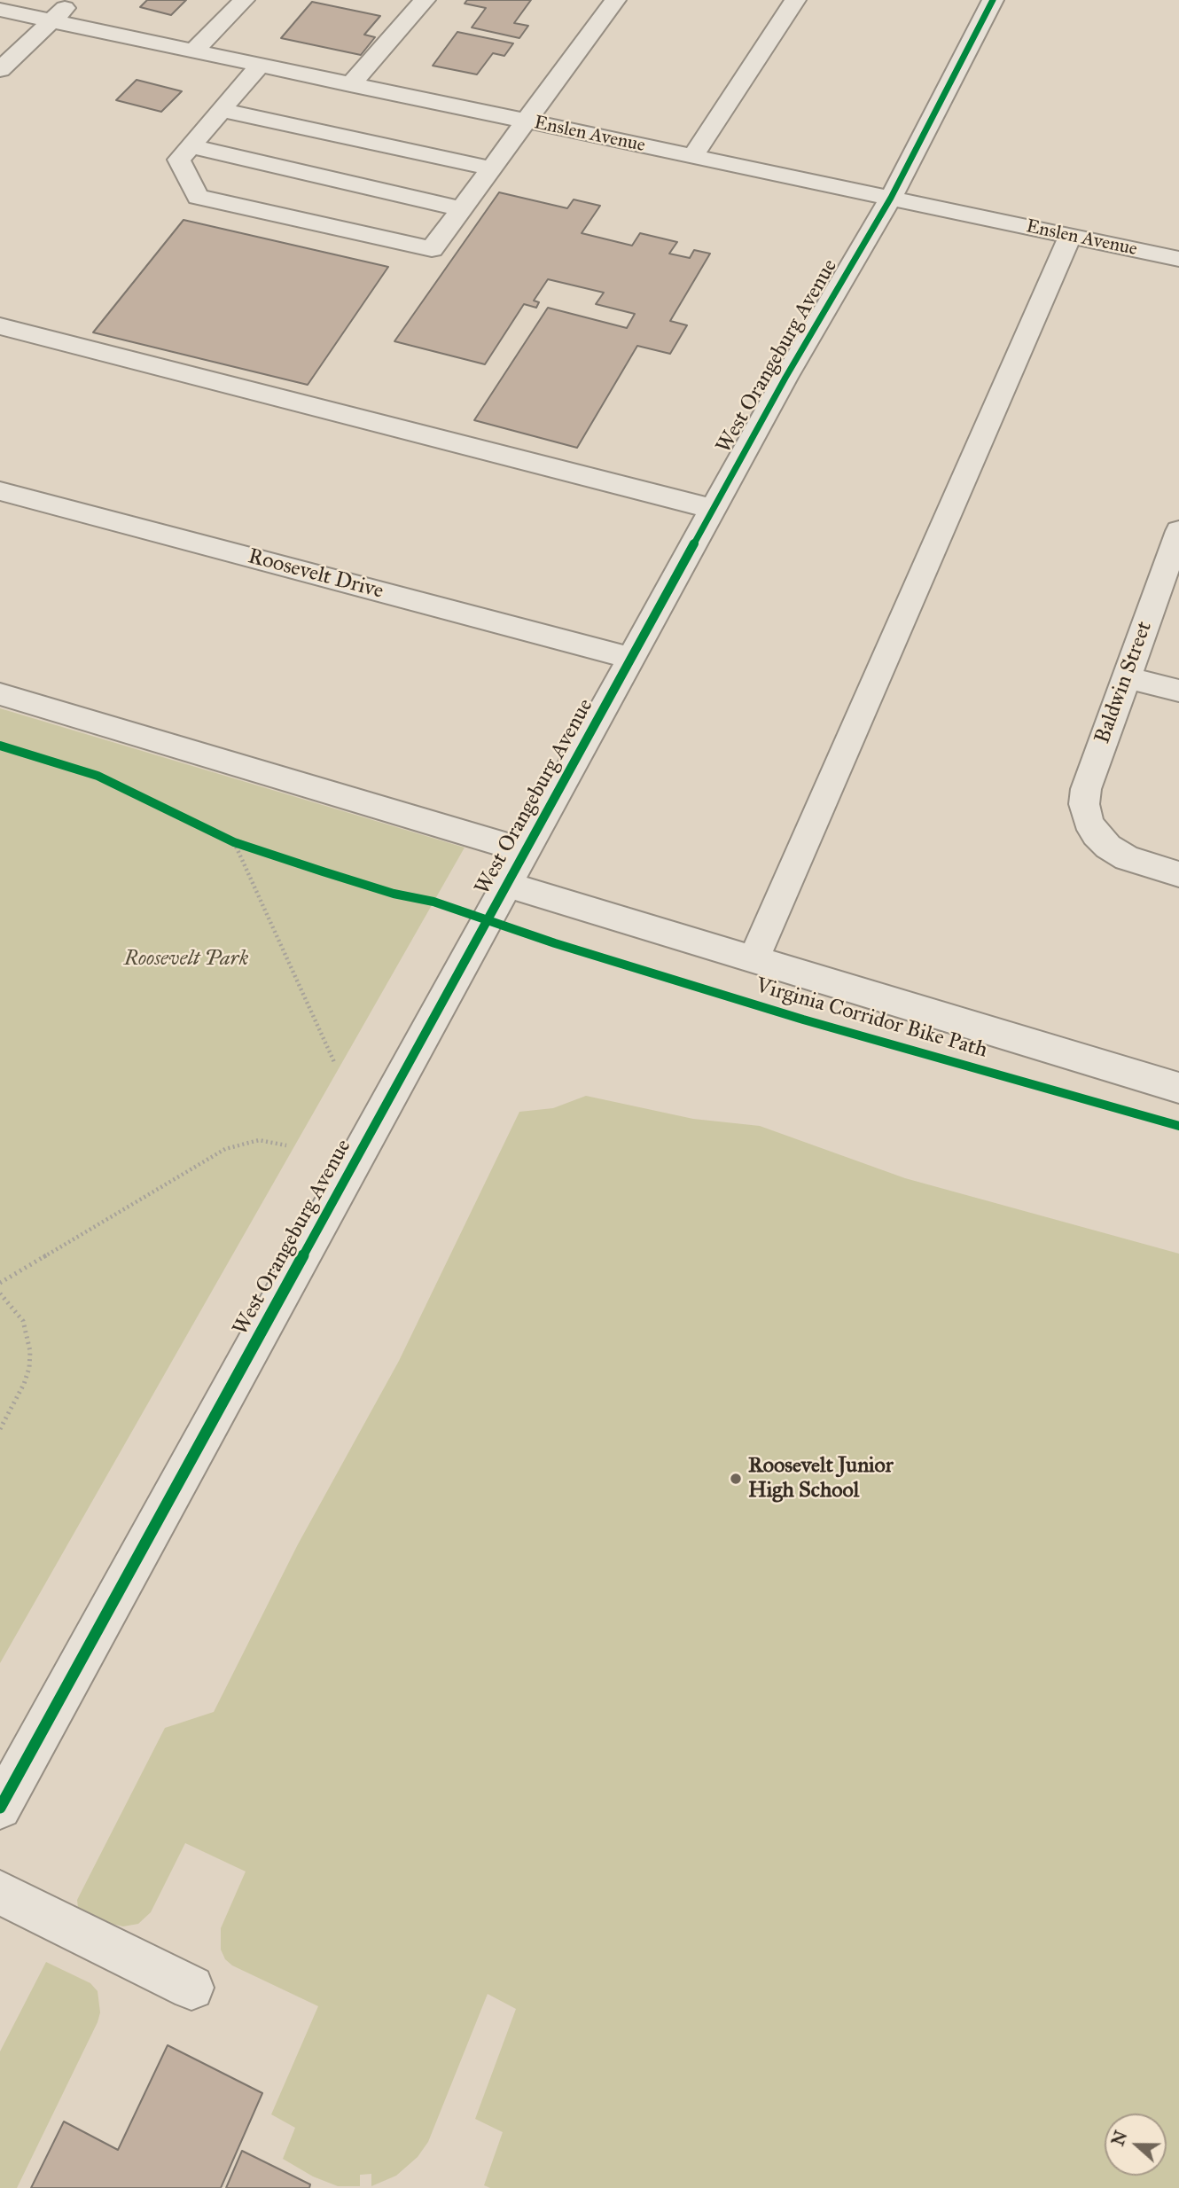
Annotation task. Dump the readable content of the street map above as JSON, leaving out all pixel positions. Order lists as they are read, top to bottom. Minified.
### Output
{"streets":{"street":["Enslen Avenue","West Orangeburg Avenue","Roosevelt Drive","Baldwin Street"],"cycle path":["Virginia Corridor Bike Path"]},"crossings":[["Enslen Avenue","West Orangeburg Avenue"],["West Orangeburg Avenue","Roosevelt Drive"]],"parks":["Roosevelt Park"],"places":["Roosevelt Junior High School"],"north":"left"}
